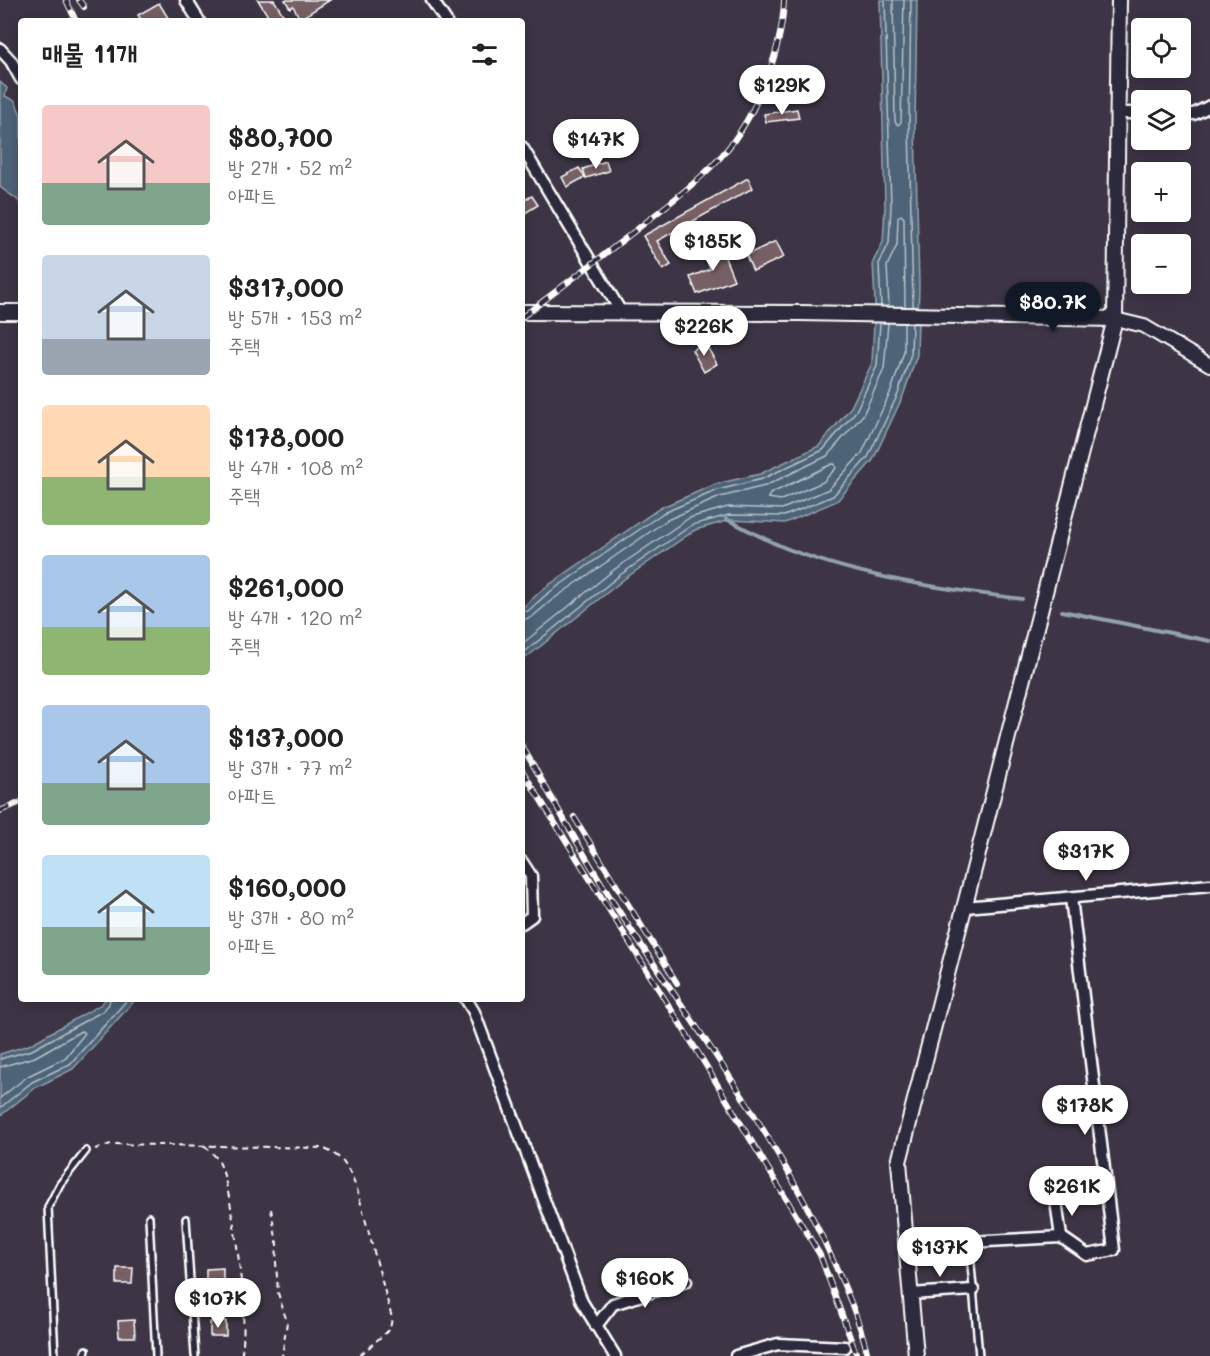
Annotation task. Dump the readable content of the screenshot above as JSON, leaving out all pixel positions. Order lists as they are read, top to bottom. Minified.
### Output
{"page":{"map_buttons":["+","−"],"heading":"매물 11개","price":["$129K","$147K","$185K","$80.7K","$226K","$317K","$178K","$261K","$137K","$160K","$107K"],"list":[{"name":"$80,700","note":"방 2개 · 52 m² · 아파트"},{"name":"$317,000","note":"방 5개 · 153 m² · 주택"},{"name":"$178,000","note":"방 4개 · 108 m² · 주택"},{"name":"$261,000","note":"방 4개 · 120 m² · 주택"},{"name":"$137,000","note":"방 3개 · 77 m² · 아파트"},{"name":"$160,000","note":"방 3개 · 80 m² · 아파트"}]}}
